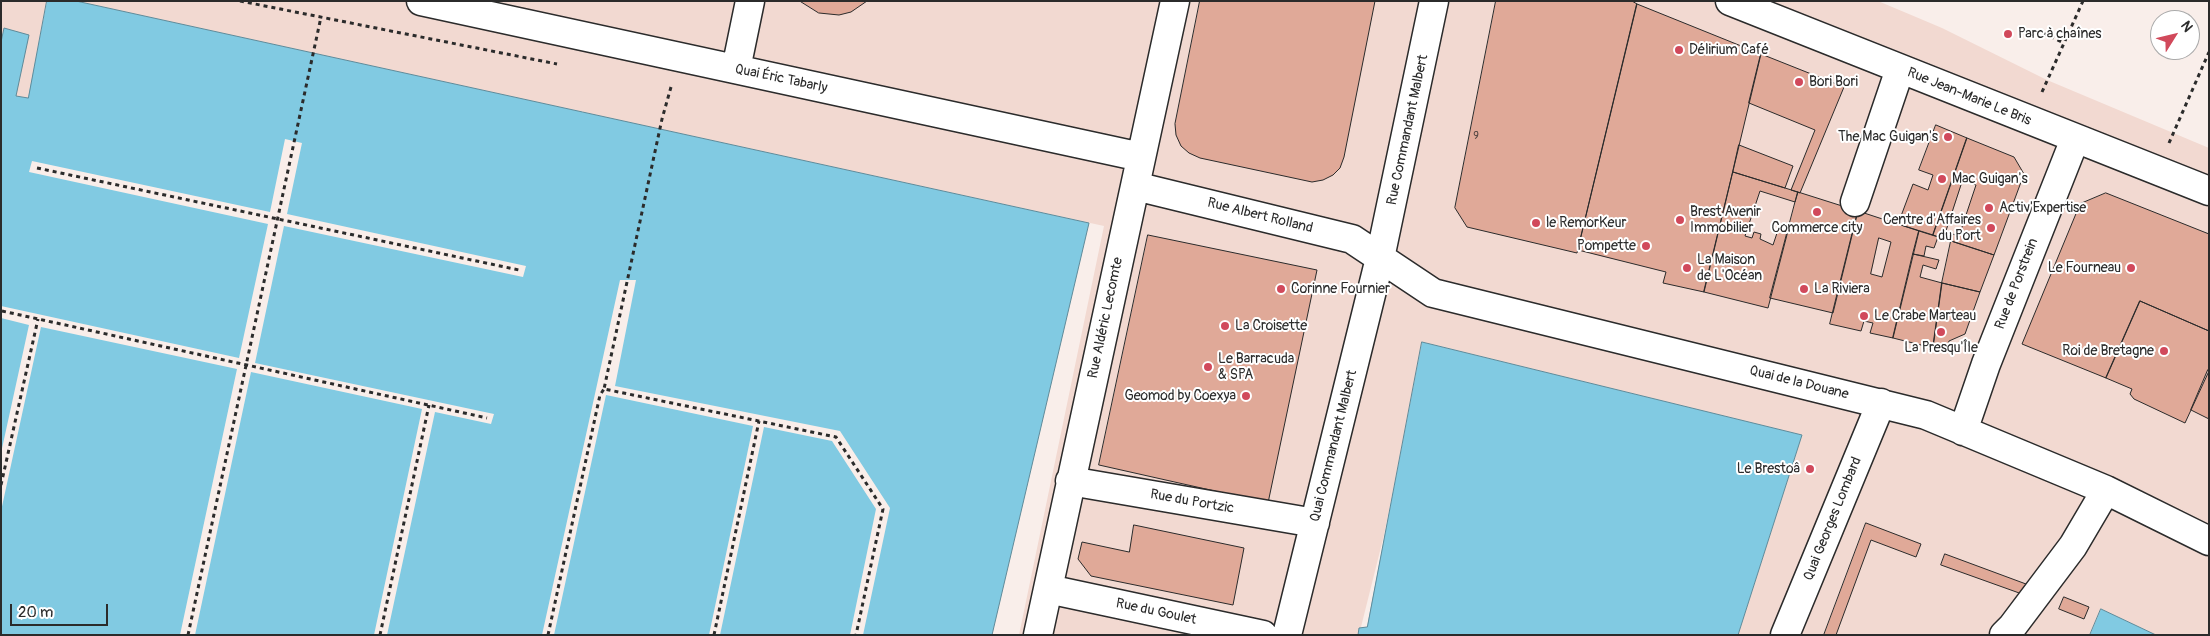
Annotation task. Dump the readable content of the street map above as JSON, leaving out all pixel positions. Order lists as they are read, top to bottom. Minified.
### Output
{"streets":{"street":["Quai Éric Tabarly","Rue Jean-Marie Le Bris","Rue Commandant Malbert","Rue Albert Rolland","Rue de Porstrein","Rue Aldéric Lecomte","Quai de la Douane","Quai Commandant Malbert","Rue du Portzic","Quai Georges Lombard","Rue du Goulet"]},"crossings":[["Quai Éric Tabarly","Rue Aldéric Lecomte"],["Rue Jean-Marie Le Bris","Rue de Porstrein"],["Rue Commandant Malbert","Rue Albert Rolland"],["Rue Commandant Malbert","Quai de la Douane"],["Rue Commandant Malbert","Quai Commandant Malbert"],["Rue Albert Rolland","Rue Aldéric Lecomte"],["Rue Albert Rolland","Quai de la Douane"],["Rue Albert Rolland","Quai Commandant Malbert"],["Rue de Porstrein","Quai de la Douane"],["Rue Aldéric Lecomte","Rue du Portzic"],["Rue Aldéric Lecomte","Rue du Goulet"],["Quai de la Douane","Quai Commandant Malbert"],["Quai de la Douane","Quai Georges Lombard"],["Quai Commandant Malbert","Rue du Portzic"]],"places":["Parc à chaînes","Délirium Café","Bori Bori","The Mac Guigan's","Mac Guigan's","Activ'Expertise","Commerce city","Brest Avenir Immobilier","le RemorKeur","Centre d'Affaires du Port","Pompette","La Maison de L'Océan","Le Fourneau","Corinne Fournier","La Riviera","Le Crabe Marteau","La Croisette","La Presqu'Île","Roi de Bretagne","Le Barracuda & SPA","Geomod by Coexya","Le Brestoâ"],"house_numbers":["9"],"scale_bar":"20 m","north":"top right"}
